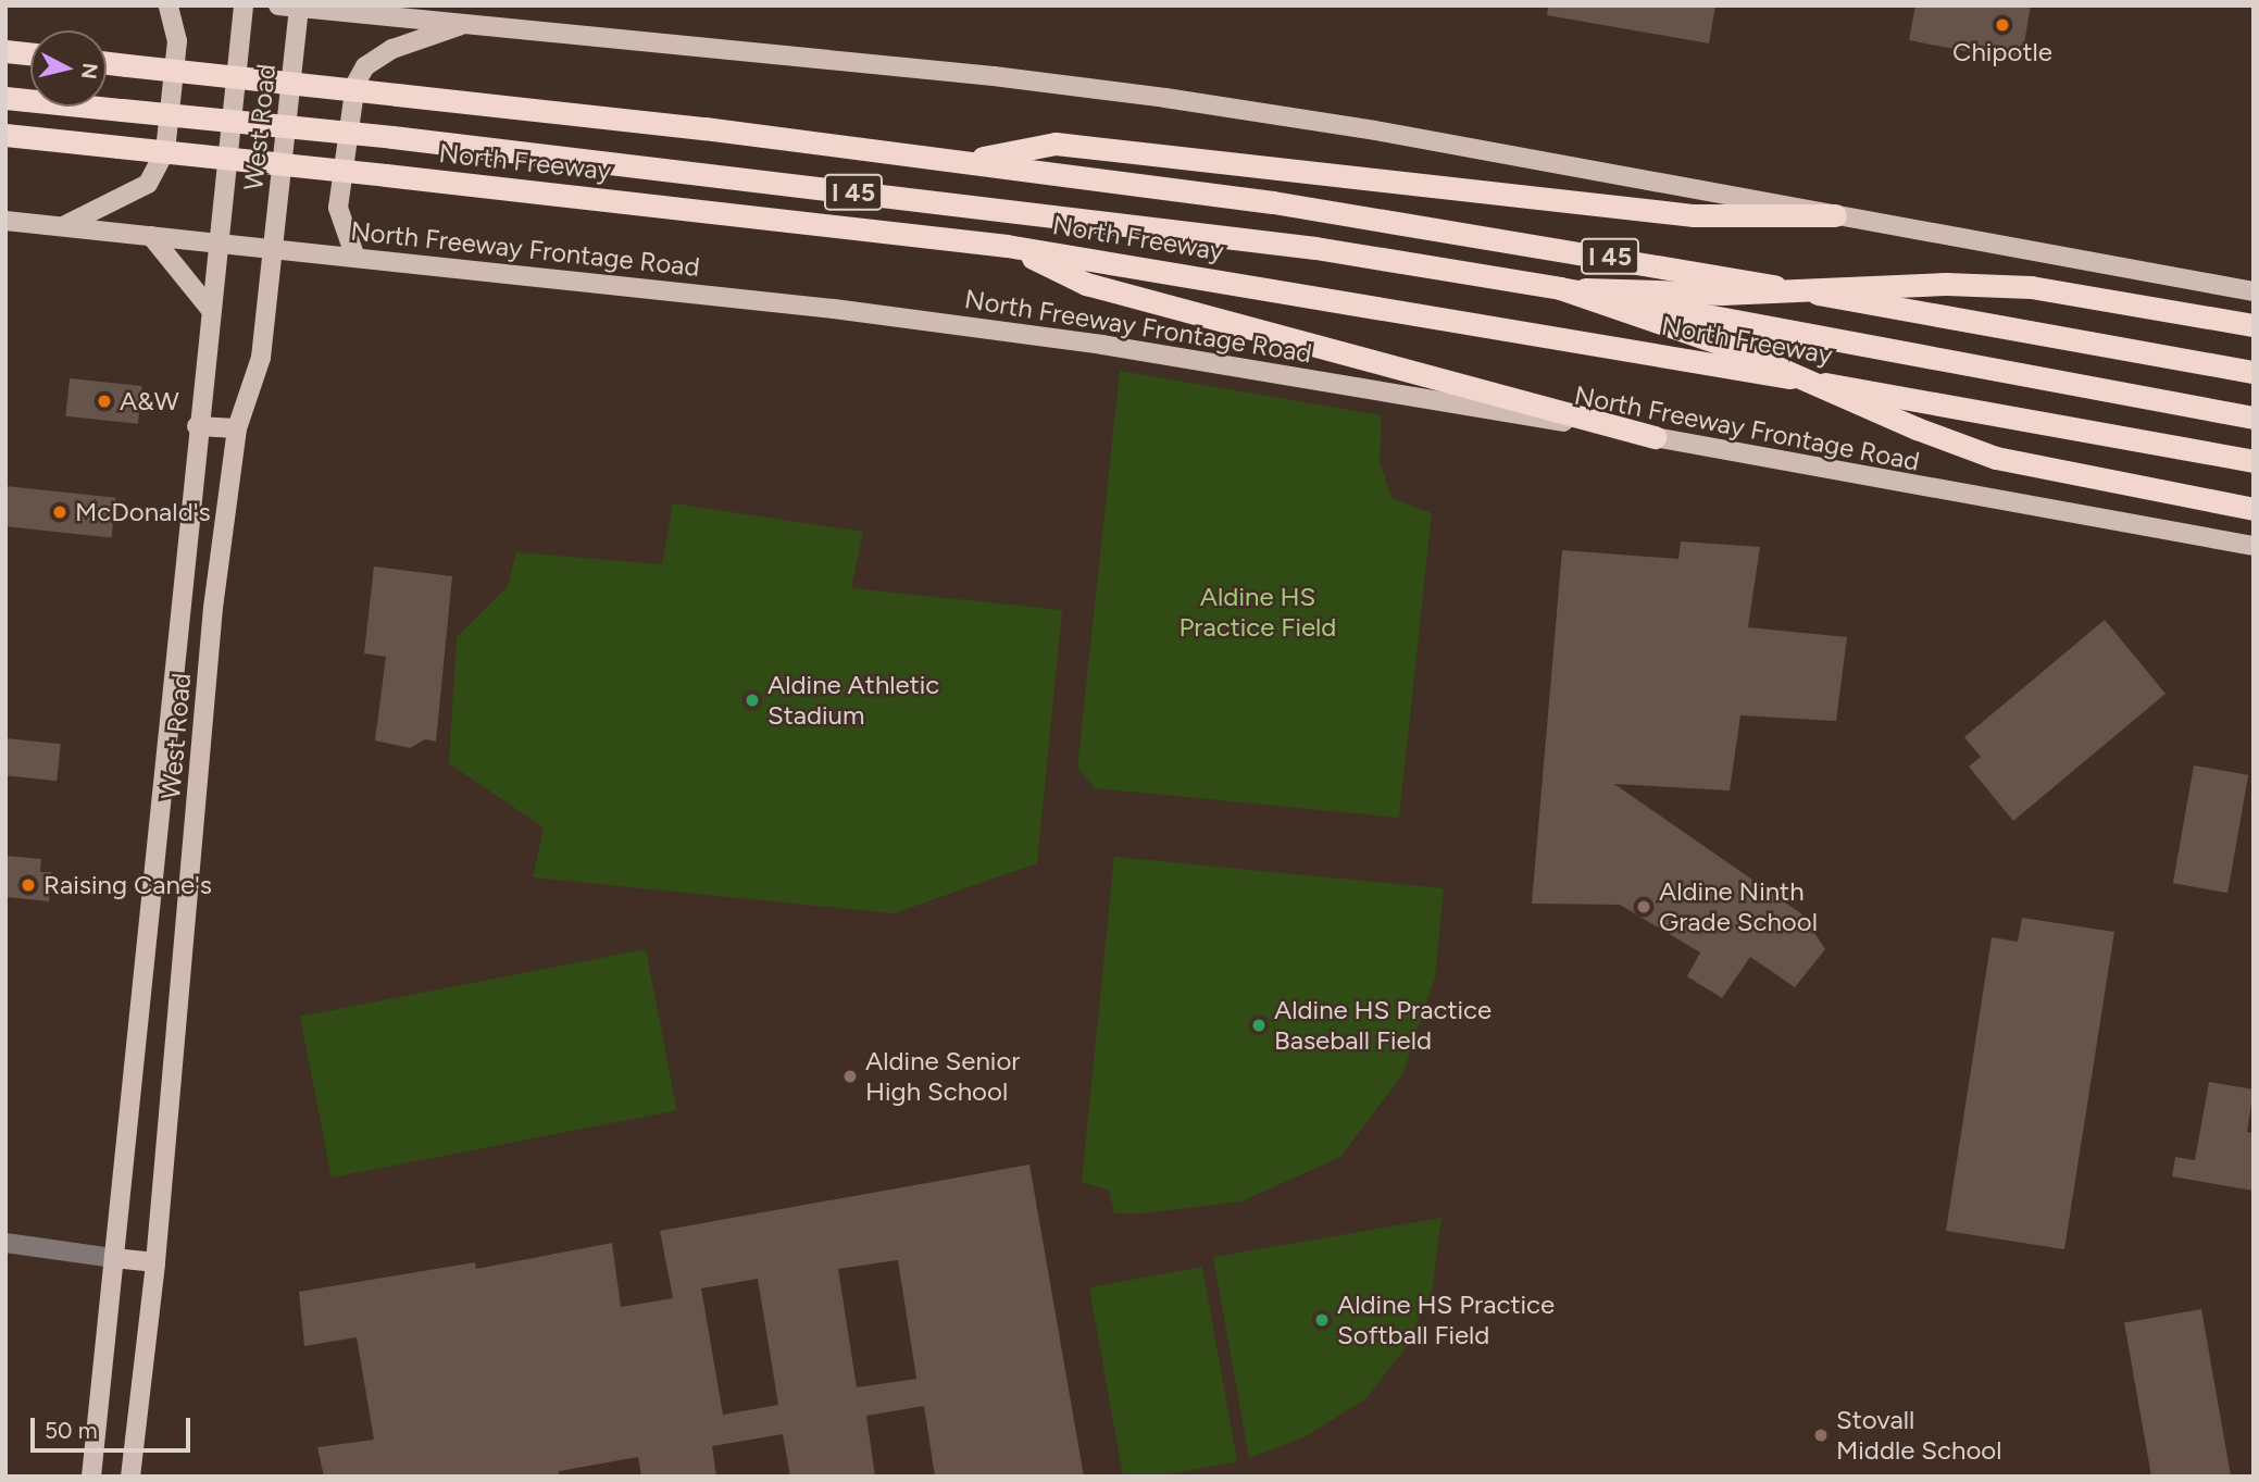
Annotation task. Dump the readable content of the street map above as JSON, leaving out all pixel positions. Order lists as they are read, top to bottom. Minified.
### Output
{"streets":{"highway":["North Freeway","I 45"],"main road":["West Road","North Freeway Frontage Road"]},"crossings":[["West Road","North Freeway Frontage Road"]],"parks":["Aldine HS Practice Field"],"places":["Chipotle","A&W","McDonald's","Aldine Athletic Stadium","Raising Cane's","Aldine Ninth Grade School","Aldine HS Practice Baseball Field","Aldine Senior High School","Aldine HS Practice Softball Field","Stovall Middle School"],"scale_bar":"50 m","north":"right"}
